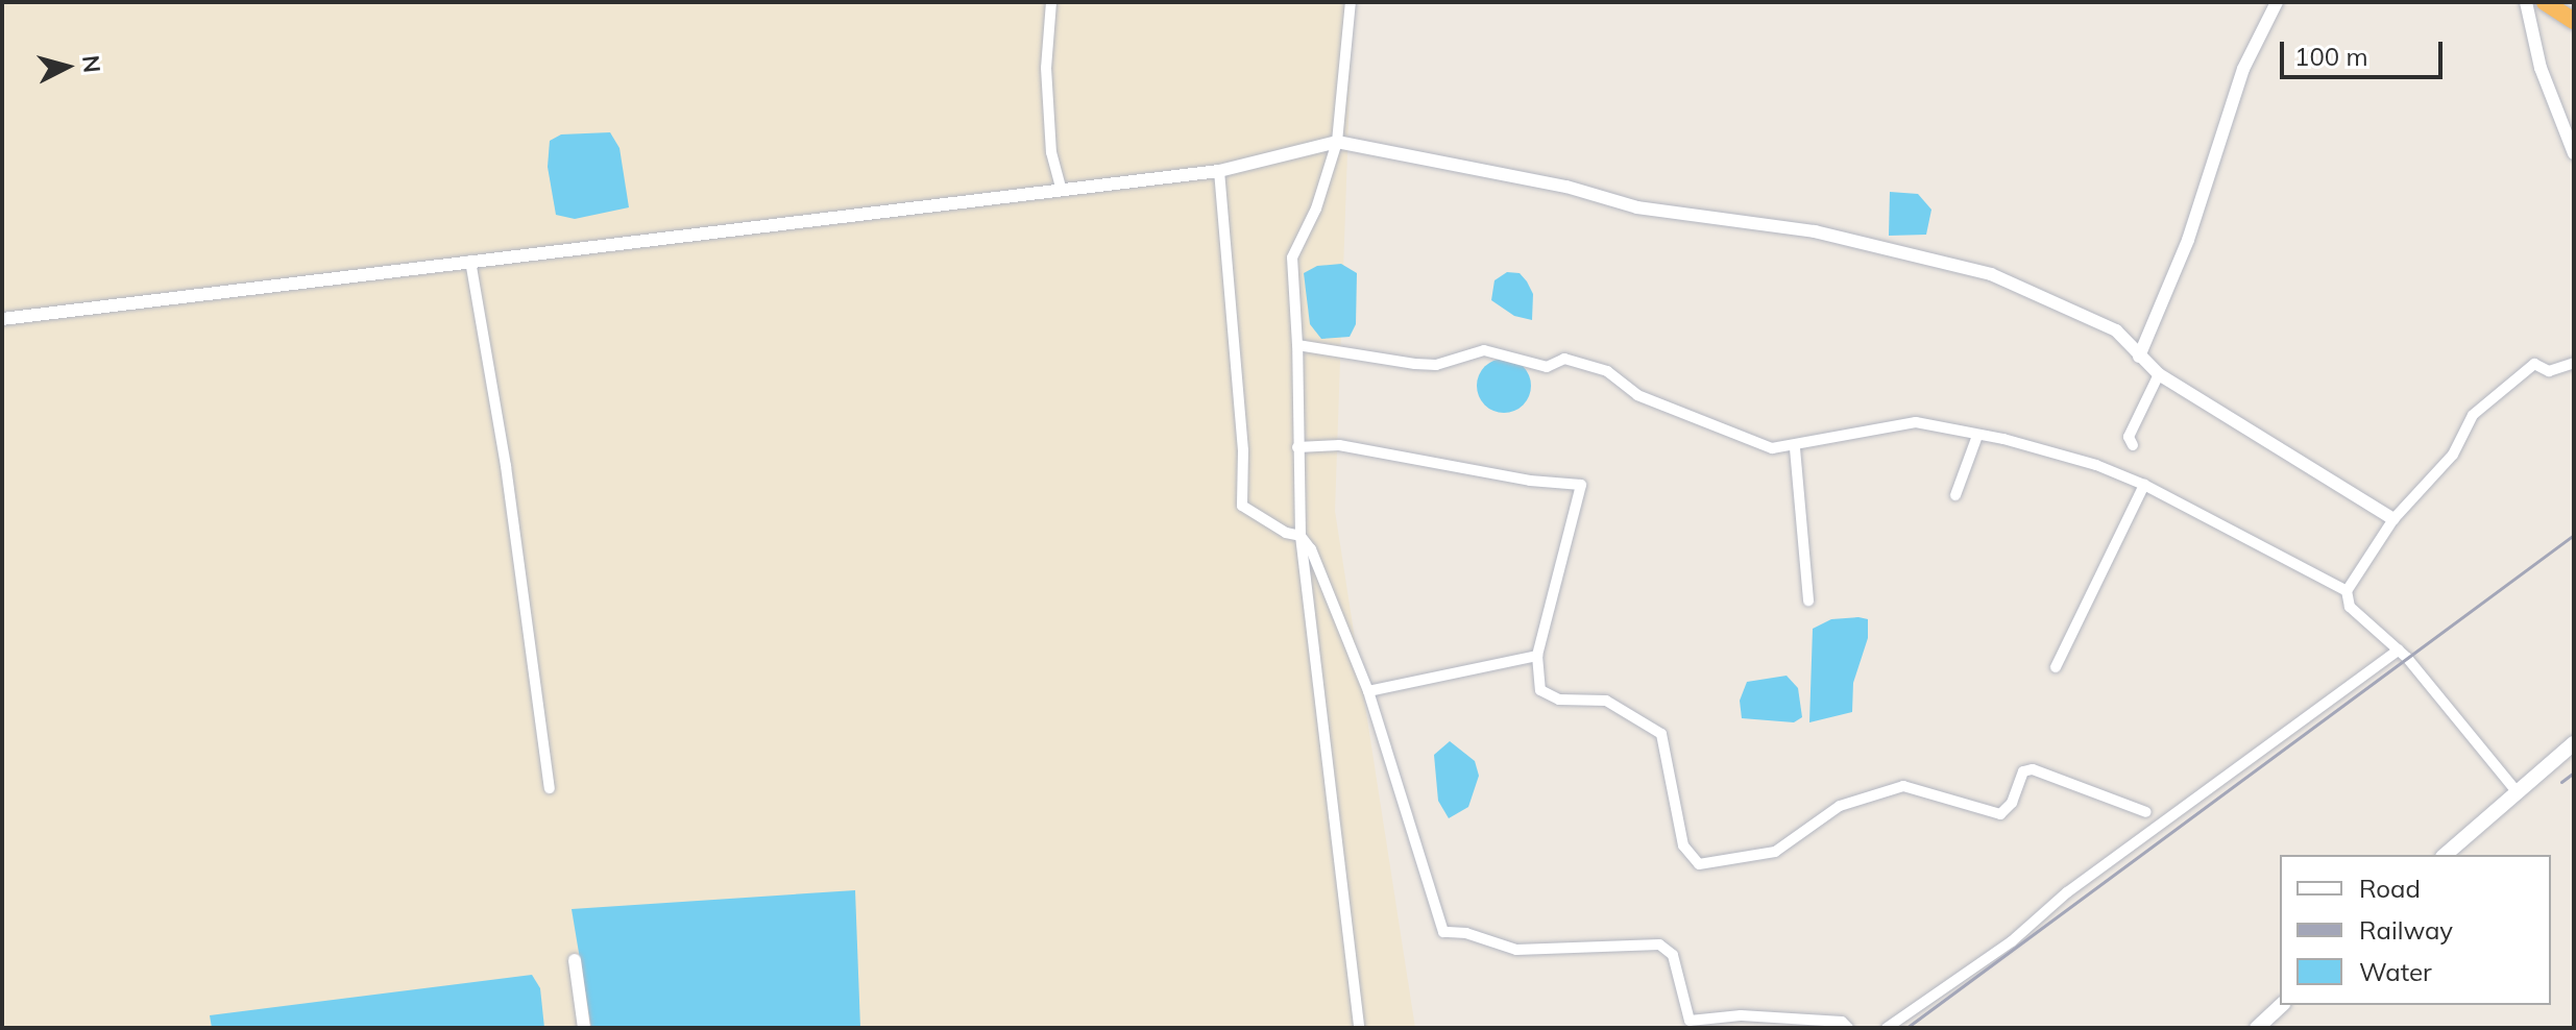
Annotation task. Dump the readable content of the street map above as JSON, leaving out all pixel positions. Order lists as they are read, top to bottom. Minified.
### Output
{"legend":["Road","Railway","Water"],"scale_bar":"100 m","north":"right"}
